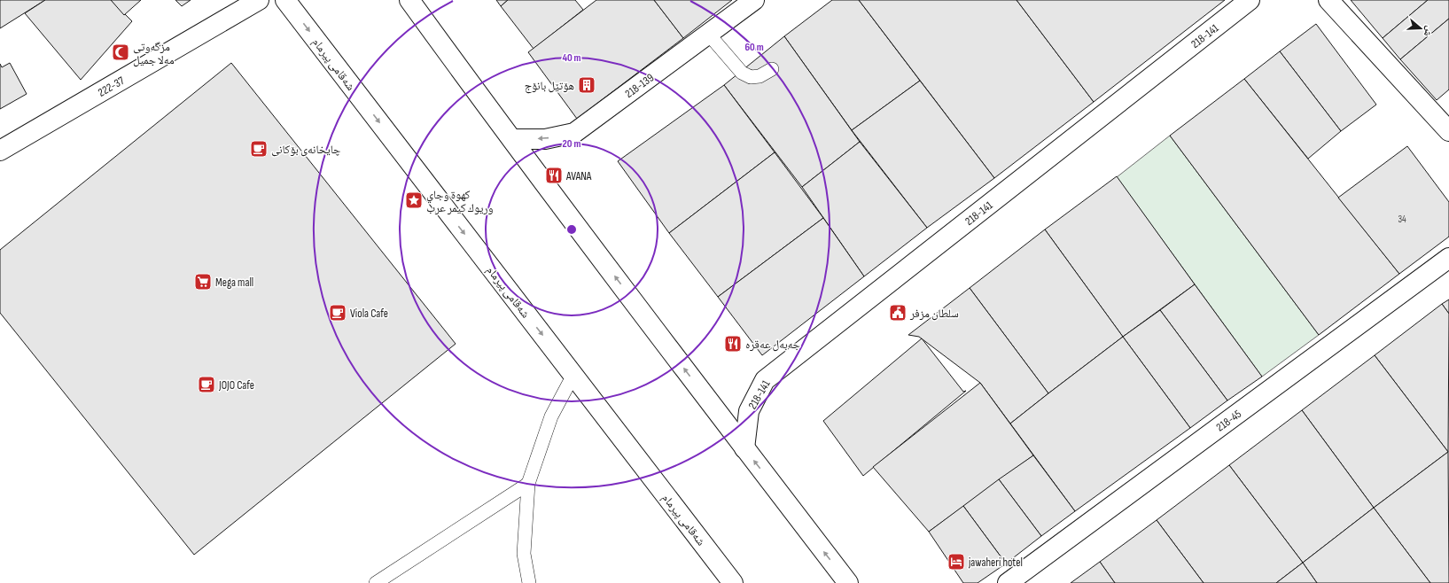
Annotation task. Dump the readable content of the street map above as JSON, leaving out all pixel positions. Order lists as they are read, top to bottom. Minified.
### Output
{"streets":{"main road":["218-141","شەقامی پیرمام","218-139","222-37","218-45"]},"one_way":["218-139"],"places":{"mosque":["مزگەوتی مەلا جمیل"],"building":["هۆتێل بانۆج"],"cafe":["چایخانەی بۆکانی","Viola Cafe","JOJO Cafe"],"restaurant":["AVANA","جەبەل عەقرە"],"place":["كهوة وجاي وريوك كيمر عرب"],"supermarket":["Mega mall"],"public building":["سلطان مزفر"],"hotel":["jawaheri hotel"]},"house_numbers":["34"],"north":"right","rings":["60 m","40 m","20 m"]}
